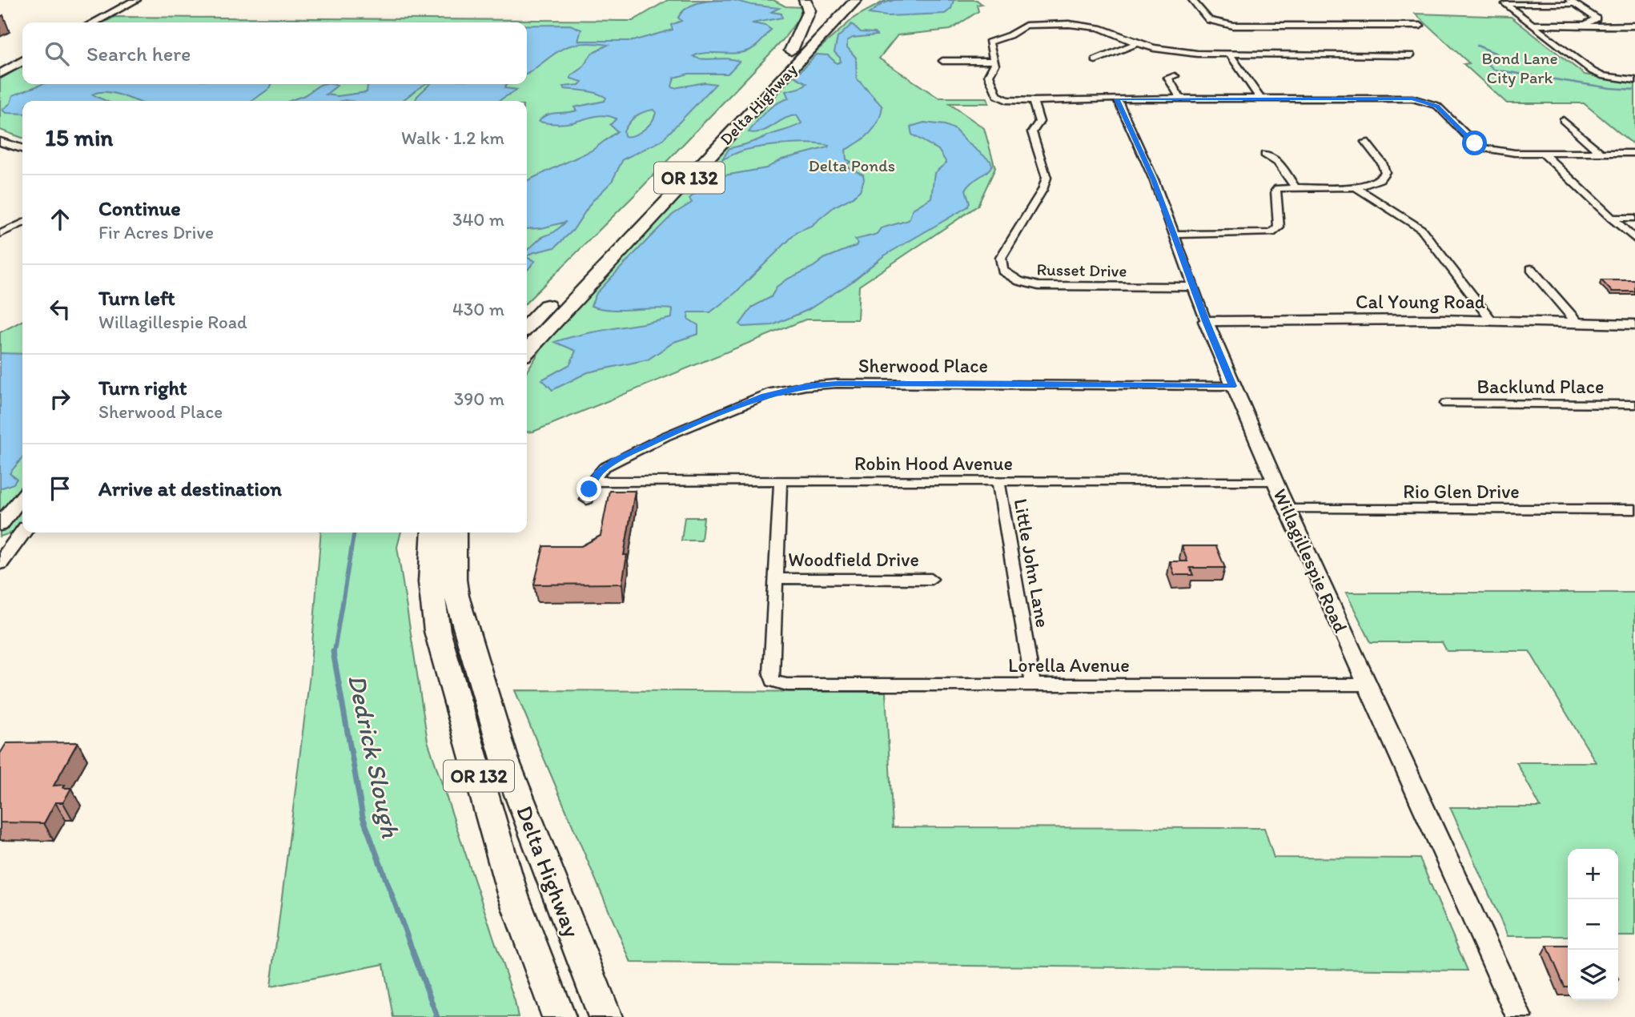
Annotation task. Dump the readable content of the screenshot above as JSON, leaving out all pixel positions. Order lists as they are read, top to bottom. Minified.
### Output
{"streets":{"highway":["Delta Highway","OR 132"],"main road":["Cal Young Road","Willagillespie Road"],"street":["Russet Drive","Sherwood Place","Backlund Place","Robin Hood Avenue","Rio Glen Drive","Woodfield Drive","Little John Lane","Lorella Avenue"]},"crossings":[["Russet Drive","Willagillespie Road"],["Cal Young Road","Willagillespie Road"],["Sherwood Place","Robin Hood Avenue"],["Sherwood Place","Willagillespie Road"],["Robin Hood Avenue","Woodfield Drive"],["Robin Hood Avenue","Willagillespie Road"],["Robin Hood Avenue","Little John Lane"],["Rio Glen Drive","Willagillespie Road"],["Woodfield Drive","Lorella Avenue"],["Willagillespie Road","Lorella Avenue"],["Little John Lane","Lorella Avenue"]],"water":["Dedrick Slough"],"parks":["Bond Lane City Park","Delta Ponds"],"page":{"search":"Search here","heading":["15 min","Walk · 1.2 km"],"list":[["Continue","Fir Acres Drive","340 m"],["Turn left","Willagillespie Road","430 m"],["Turn right","Sherwood Place","390 m"],"Arrive at destination"],"map_buttons":["+","−"]}}
